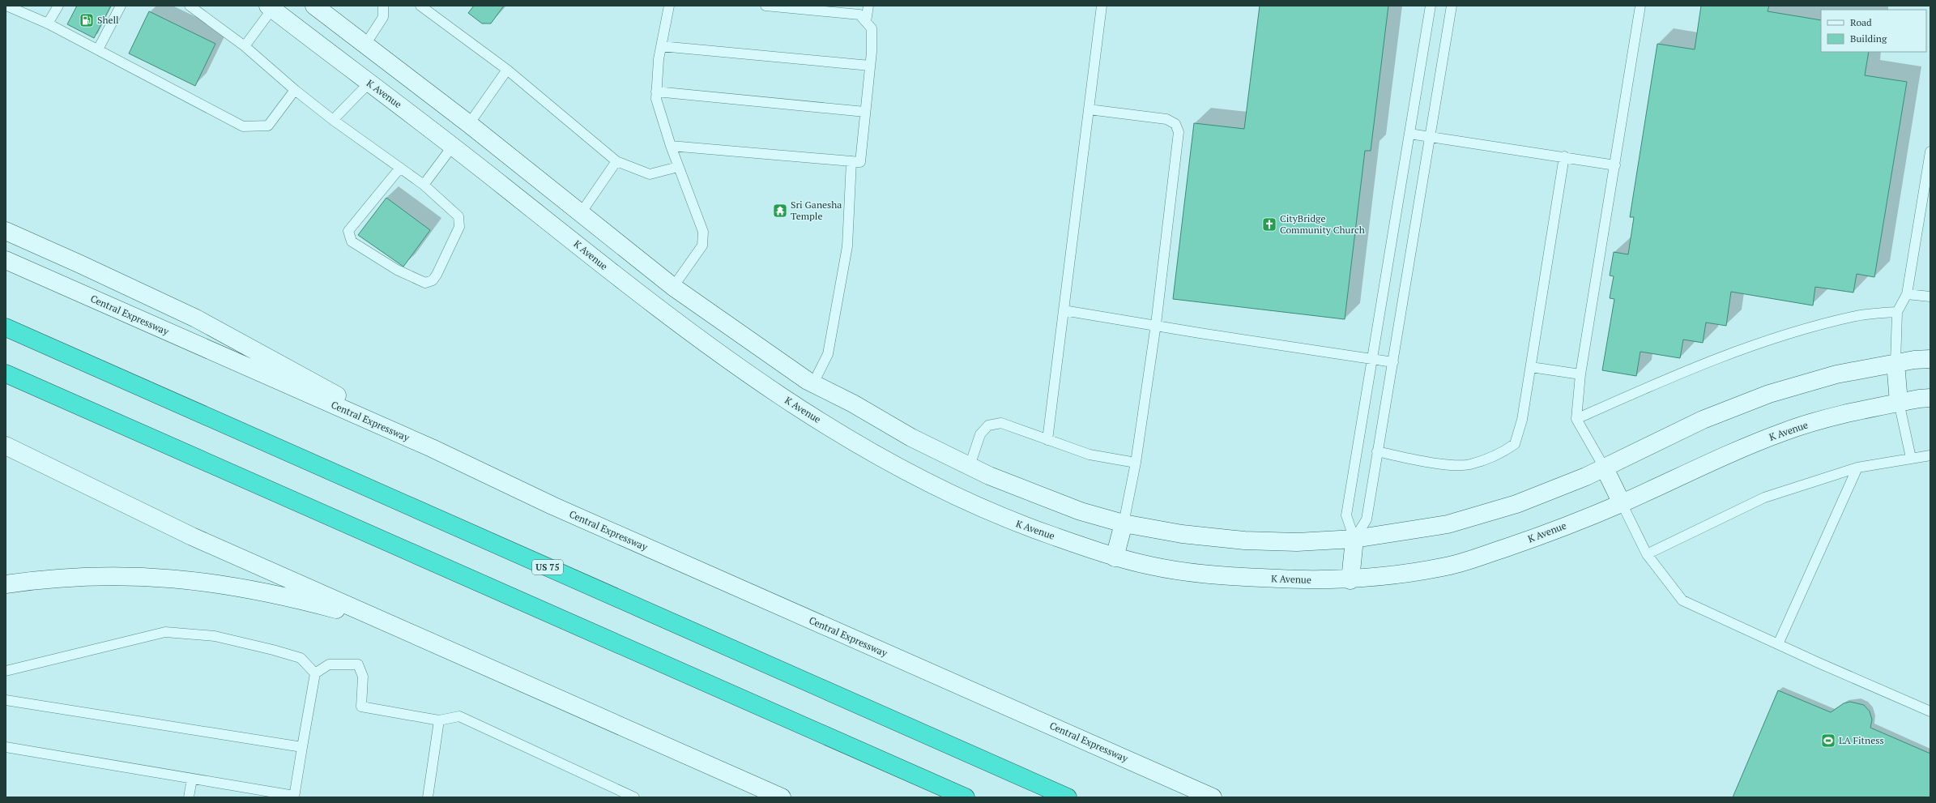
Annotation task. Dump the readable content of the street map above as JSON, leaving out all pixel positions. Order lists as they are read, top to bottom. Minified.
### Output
{"streets":{"highway":["US 75"],"main road":["K Avenue","Central Expressway"]},"places":{"fuel station":["Shell"],"temple":["Sri Ganesha Temple"],"church":["CityBridge Community Church"],"sports":["LA Fitness"]},"legend":["Road","Building"]}
